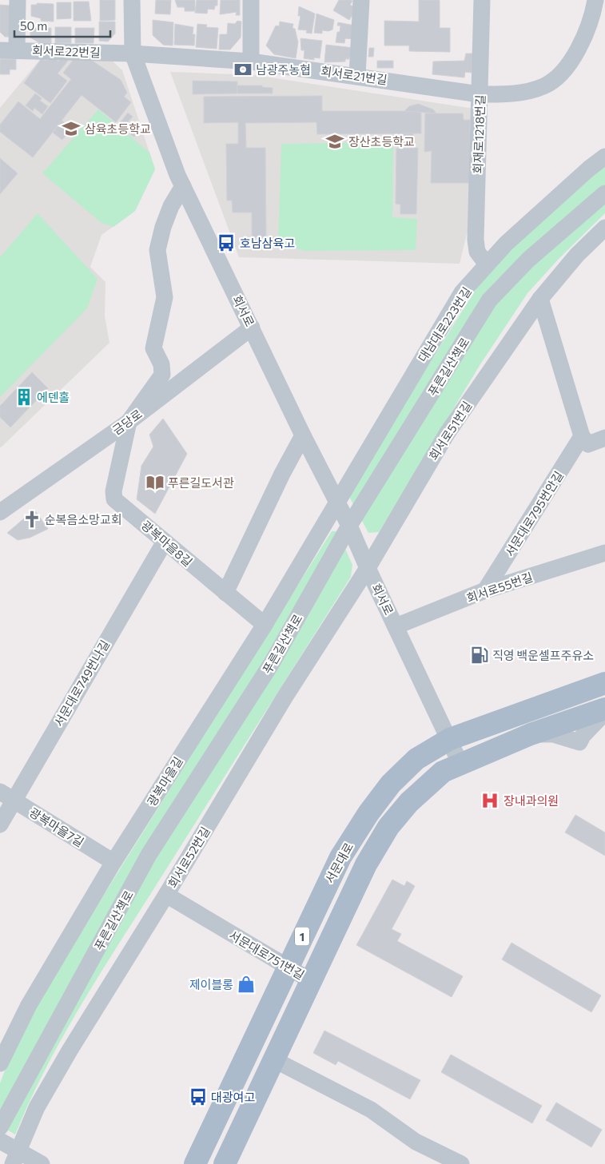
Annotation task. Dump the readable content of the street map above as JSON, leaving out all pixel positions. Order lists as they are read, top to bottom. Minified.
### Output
{"streets":{"main road":["서문대로","1"],"street":["회서로22번길","회서로21번길","회재로1218번길","회서로","대남대로223번길","푸른길산책로","금당로","회서로51번길","서문대로795번안길","광복마을8길","회서로55번길","서문대로749번나길","광복마을길","광복마을7길","회서로52번길","서문대로751번길"]},"crossings":[["회서로22번길","회서로21번길"],["회서로22번길","회서로"],["회서로21번길","회재로1218번길"],["회서로21번길","회서로"],["회재로1218번길","대남대로223번길"],["회서로","대남대로223번길"],["회서로","푸른길산책로"],["회서로","금당로"],["회서로","회서로51번길"],["회서로","회서로55번길"],["회서로","광복마을길"],["회서로","회서로52번길"],["회서로","서문대로"],["대남대로223번길","광복마을길"],["금당로","광복마을8길"],["회서로51번길","회서로52번길"],["서문대로795번안길","회서로55번길"],["광복마을8길","서문대로749번나길"],["광복마을8길","광복마을길"],["서문대로749번나길","광복마을7길"],["광복마을길","광복마을7길"],["회서로52번길","서문대로751번길"],["서문대로","서문대로751번길"]],"places":{"bank":["남광주농협"],"school or university":["삼육초등학교","장산초등학교"],"bus stop":["호남삼육고","대광여고"],"building":["에덴홀"],"library":["푸른길도서관"],"church":["순복음소망교회"],"fuel station":["직영 백운셀프주유소"],"hospital":["장내과의원"],"shop":["제이블롱"]},"scale_bar":"50 m"}
